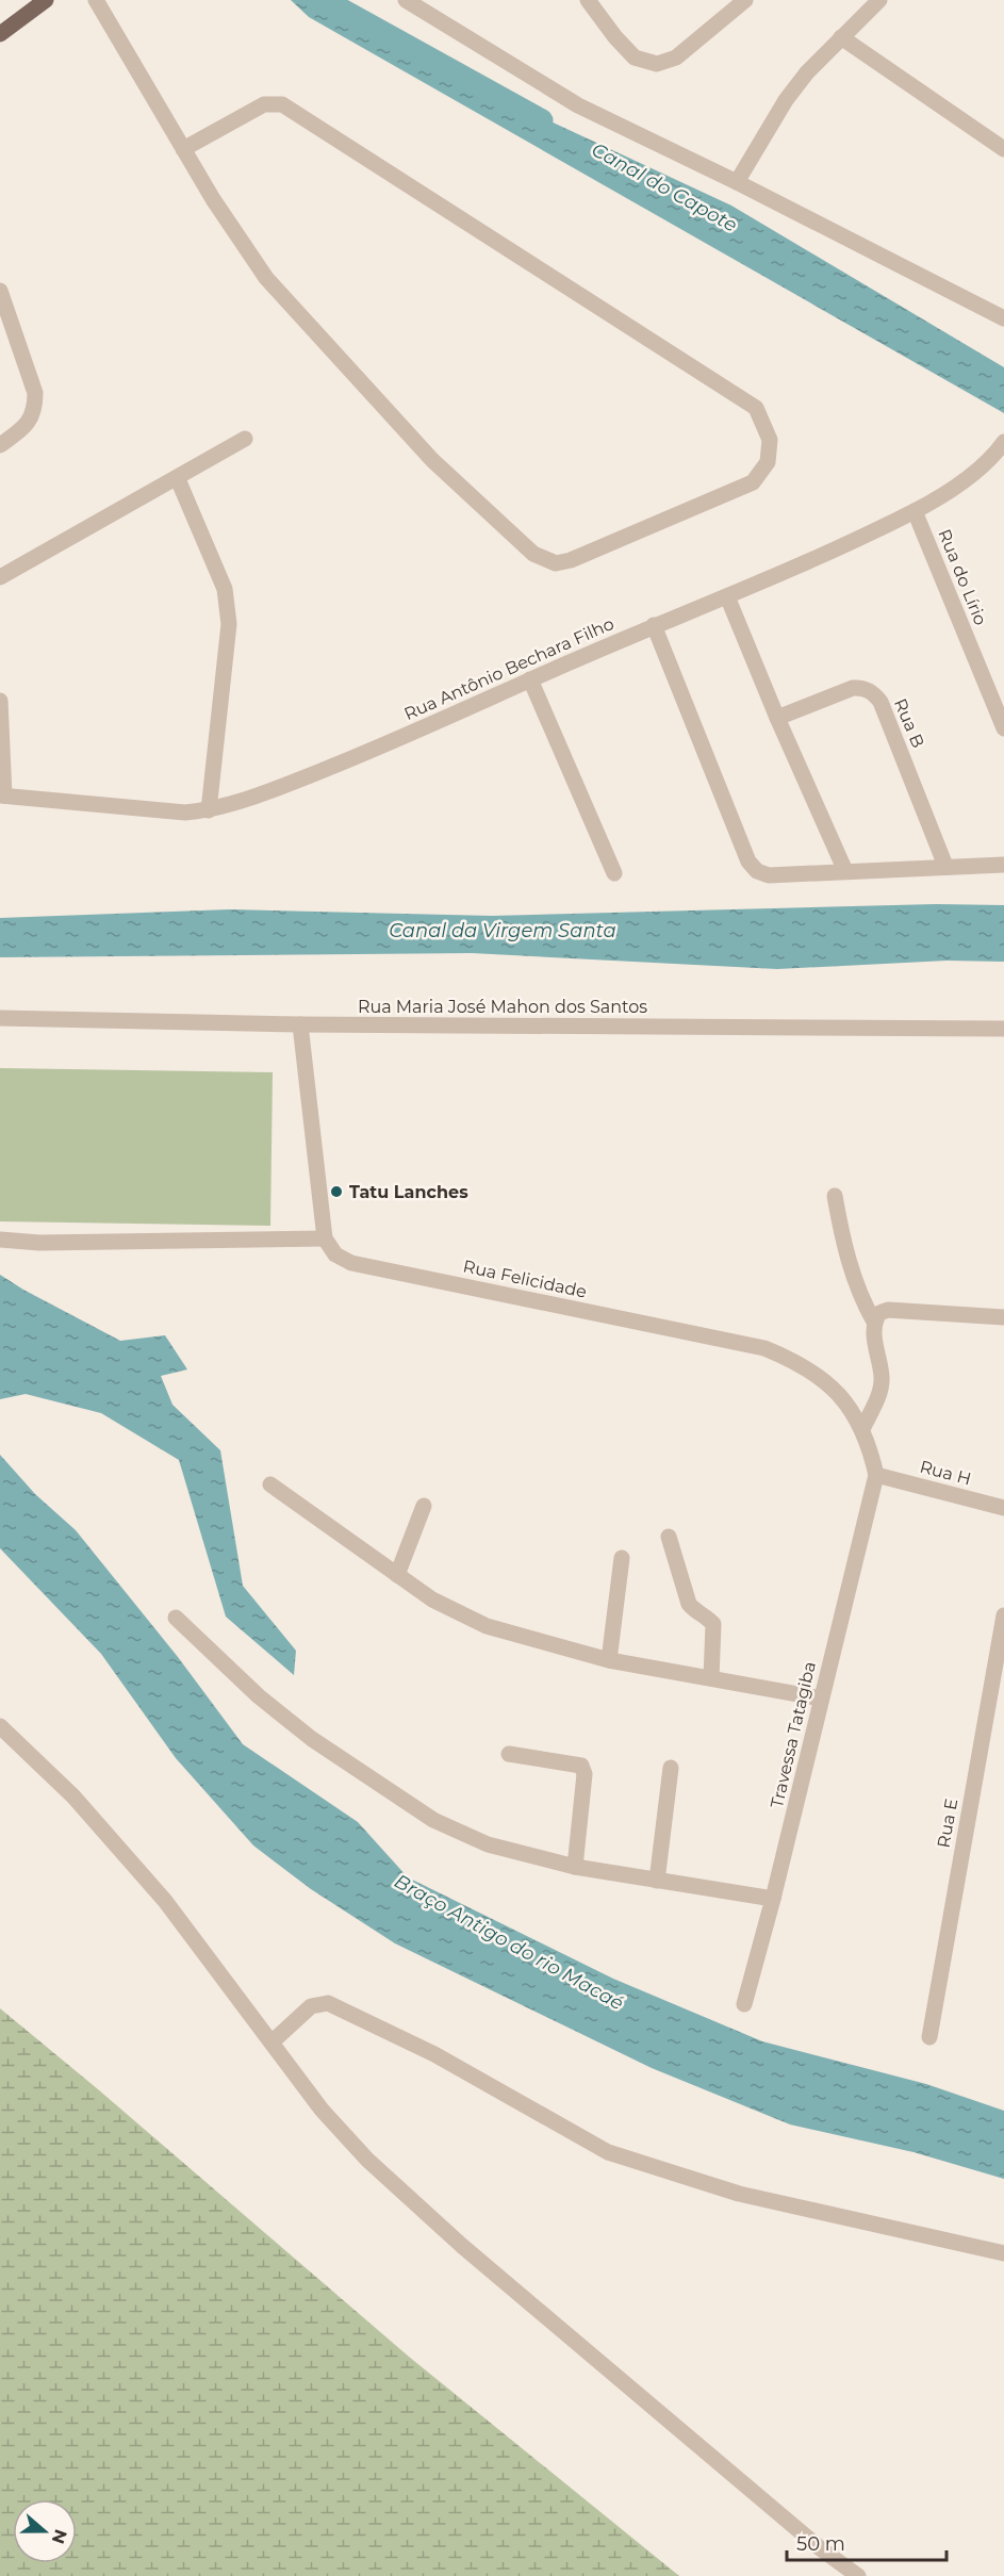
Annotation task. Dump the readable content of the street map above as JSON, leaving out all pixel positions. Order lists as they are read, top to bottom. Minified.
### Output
{"streets":{"street":["Rua do Lírio","Rua Antônio Bechara Filho","Rua B","Rua Maria José Mahon dos Santos","Rua Felicidade","Rua H","Travessa Tatagiba","Rua E"]},"crossings":[["Rua do Lírio","Rua Antônio Bechara Filho"],["Rua Felicidade","Rua H"],["Rua Felicidade","Travessa Tatagiba"],["Rua H","Travessa Tatagiba"]],"water":["Canal do Capote","Canal da Virgem Santa","Braço Antigo do rio Macaé"],"places":["Tatu Lanches"],"scale_bar":"50 m","north":"right"}
